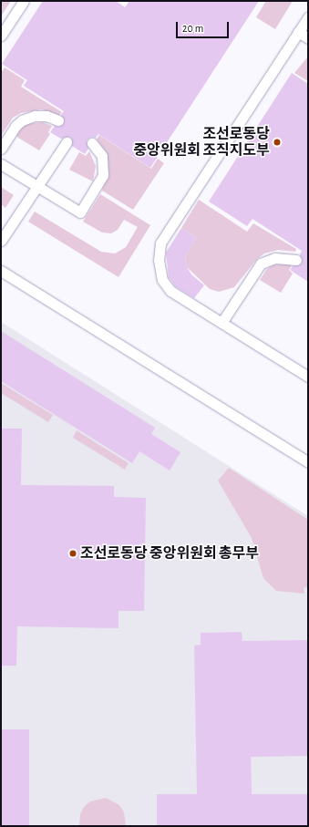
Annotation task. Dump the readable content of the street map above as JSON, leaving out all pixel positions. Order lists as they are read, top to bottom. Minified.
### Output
{"places":["조선로동당 중앙위원회 조직지도부","조선로동당 중앙위원회 총무부"],"scale_bar":"20 m"}
